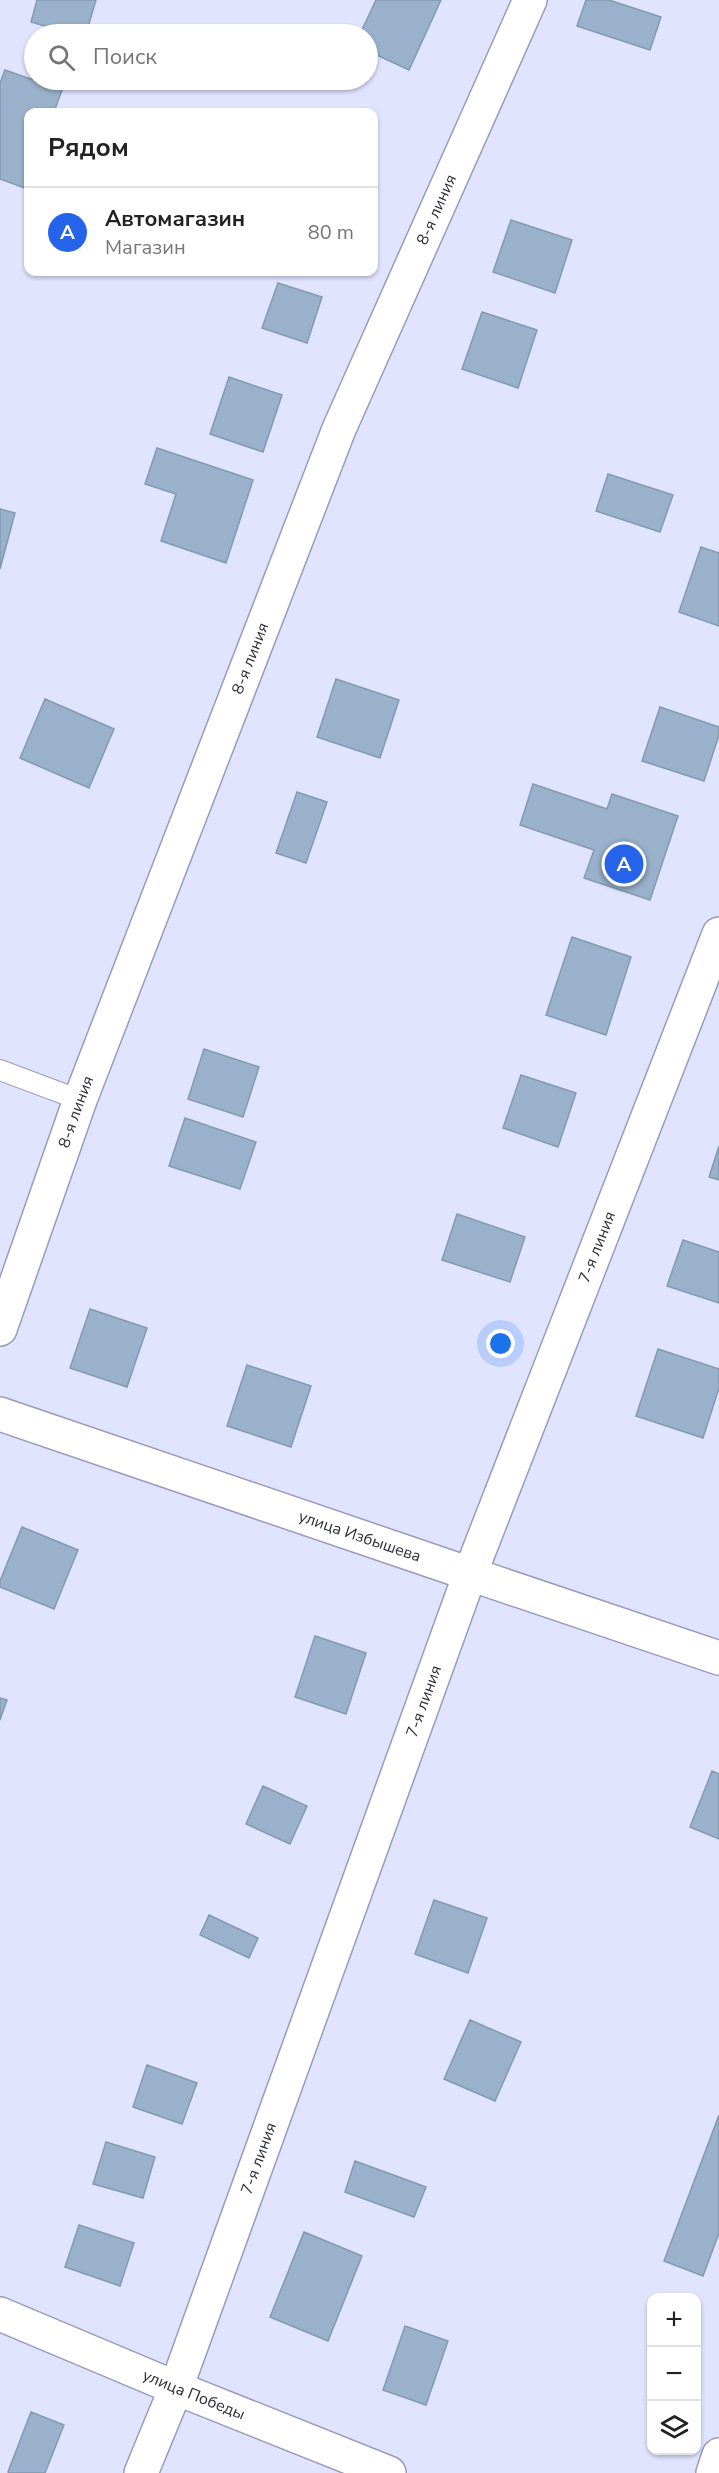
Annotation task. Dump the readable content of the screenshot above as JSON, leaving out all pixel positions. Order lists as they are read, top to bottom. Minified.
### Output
{"streets":{"street":["8-я линия","7-я линия","улица Избышева","улица Победы"]},"crossings":[["7-я линия","улица Избышева"],["7-я линия","улица Победы"]],"page":{"search":"Поиск","heading":"Рядом","list":[{"mark":"A","name":"Автомагазин","note":"Магазин","value":"80 m"}],"pins":"A","map_buttons":["+","−"]}}
